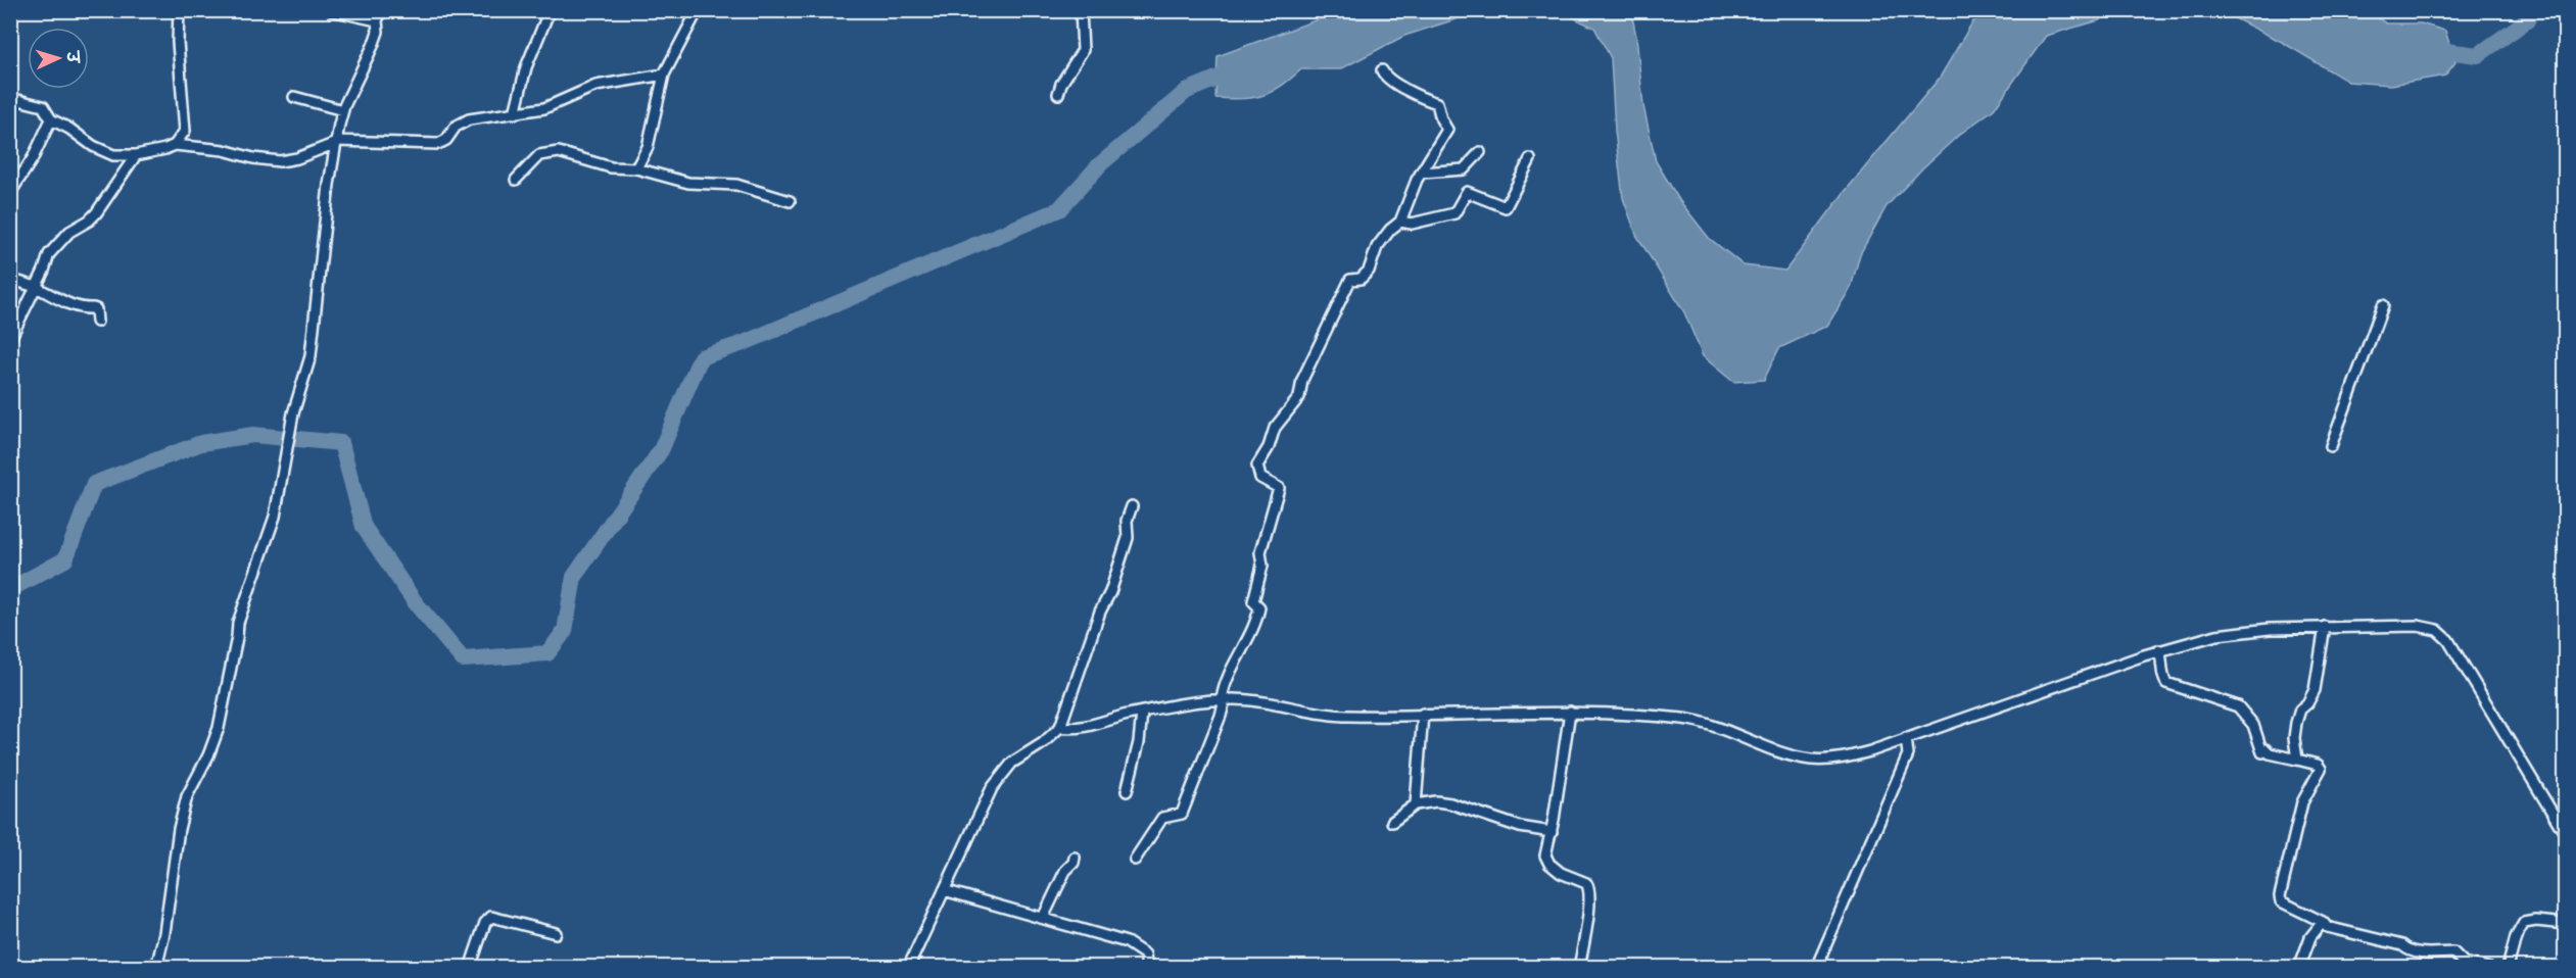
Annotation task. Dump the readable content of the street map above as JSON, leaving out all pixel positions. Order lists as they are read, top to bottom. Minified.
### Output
{"north":"right"}
